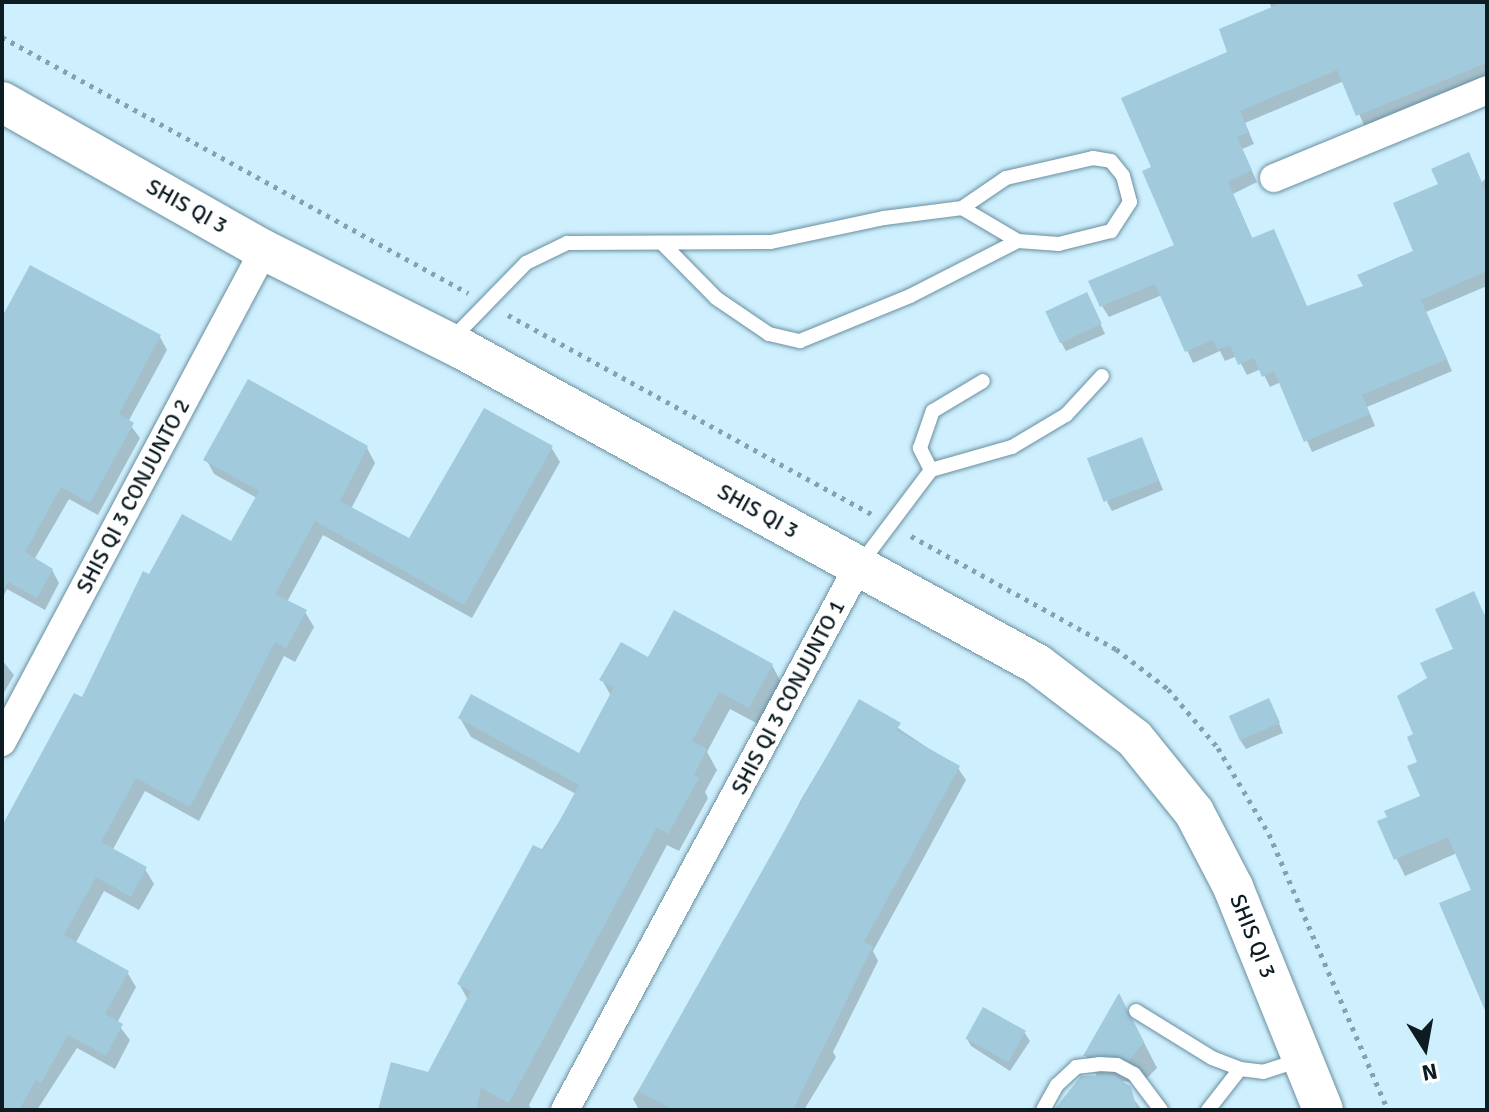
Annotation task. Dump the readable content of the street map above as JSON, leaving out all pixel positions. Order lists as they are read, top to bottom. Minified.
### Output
{"streets":{"street":["SHIS QI 3","SHIS QI 3 CONJUNTO 2","SHIS QI 3 CONJUNTO 1"]},"crossings":[["SHIS QI 3","SHIS QI 3 CONJUNTO 2"],["SHIS QI 3","SHIS QI 3 CONJUNTO 1"]],"north":"bottom"}
